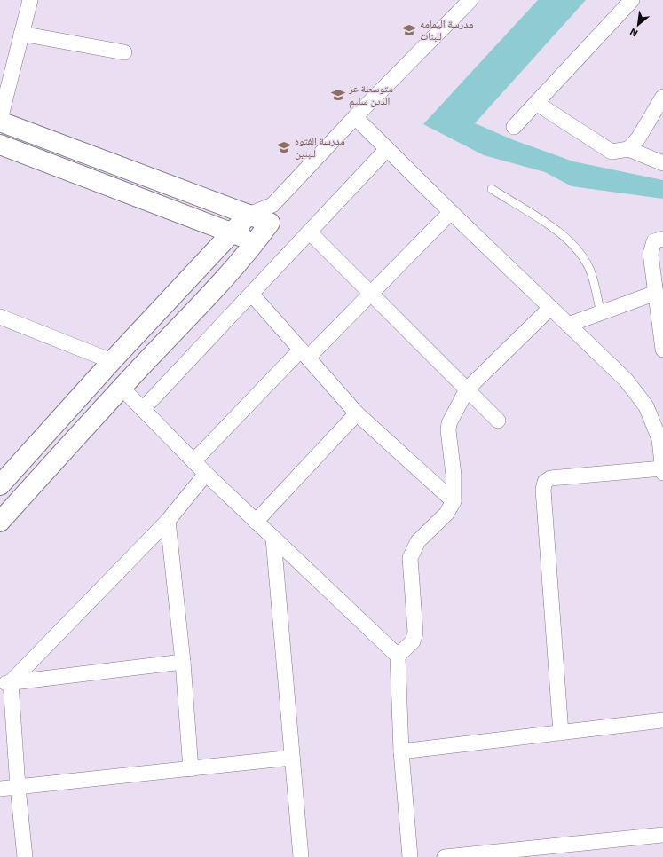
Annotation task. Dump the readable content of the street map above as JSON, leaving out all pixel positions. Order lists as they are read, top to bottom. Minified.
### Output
{"places":{"school or university":["مدرسة اليمامه للبنات","متوسطة عز الدين سليم","مدرسة الفتوه للبنين"]},"north":"bottom left"}
